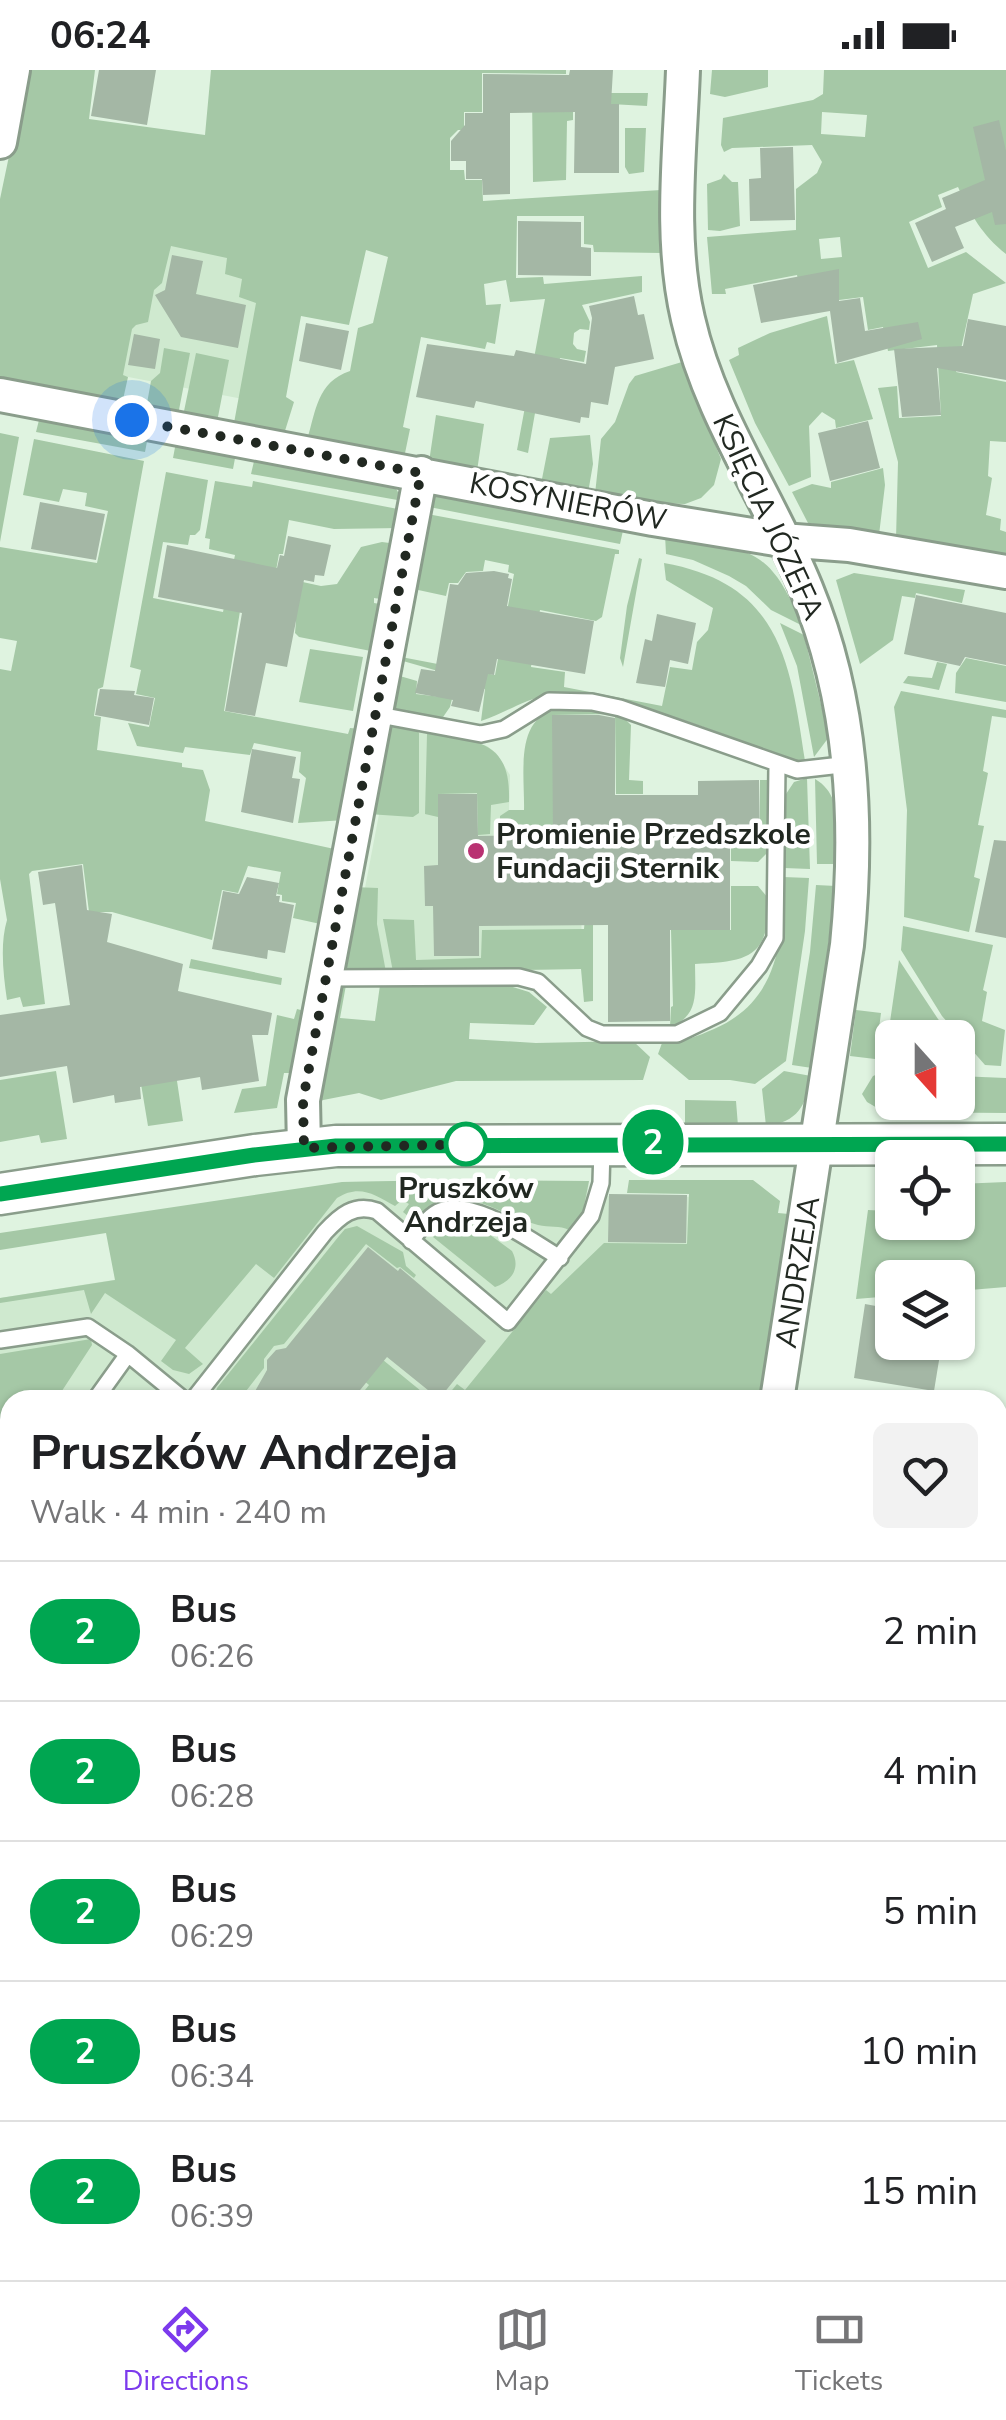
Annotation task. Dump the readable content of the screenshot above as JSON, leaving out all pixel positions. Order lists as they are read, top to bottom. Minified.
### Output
{"streets":{"street":["KOSYNIERÓW","KSIĘCIA JÓZEFA","ANDRZEJA"]},"crossings":[["KOSYNIERÓW","KSIĘCIA JÓZEFA"],["KSIĘCIA JÓZEFA","ANDRZEJA"]],"places":["Promienie Przedszkole Fundacji Sternik","Pruszków Andrzeja"],"lines":["bus line 2"],"north":"bottom","page":{"status":"06:24","on_map":"2","heading":["Pruszków Andrzeja","Walk · 4 min · 240 m"],"list":[{"mark":"2","name":"Bus","note":"06:26","value":"2 min"},{"mark":"2","name":"Bus","note":"06:28","value":"4 min"},{"mark":"2","name":"Bus","note":"06:29","value":"5 min"},{"mark":"2","name":"Bus","note":"06:34","value":"10 min"},{"mark":"2","name":"Bus","note":"06:39","value":"15 min"}],"tabs":["Directions","Map","Tickets"]}}
